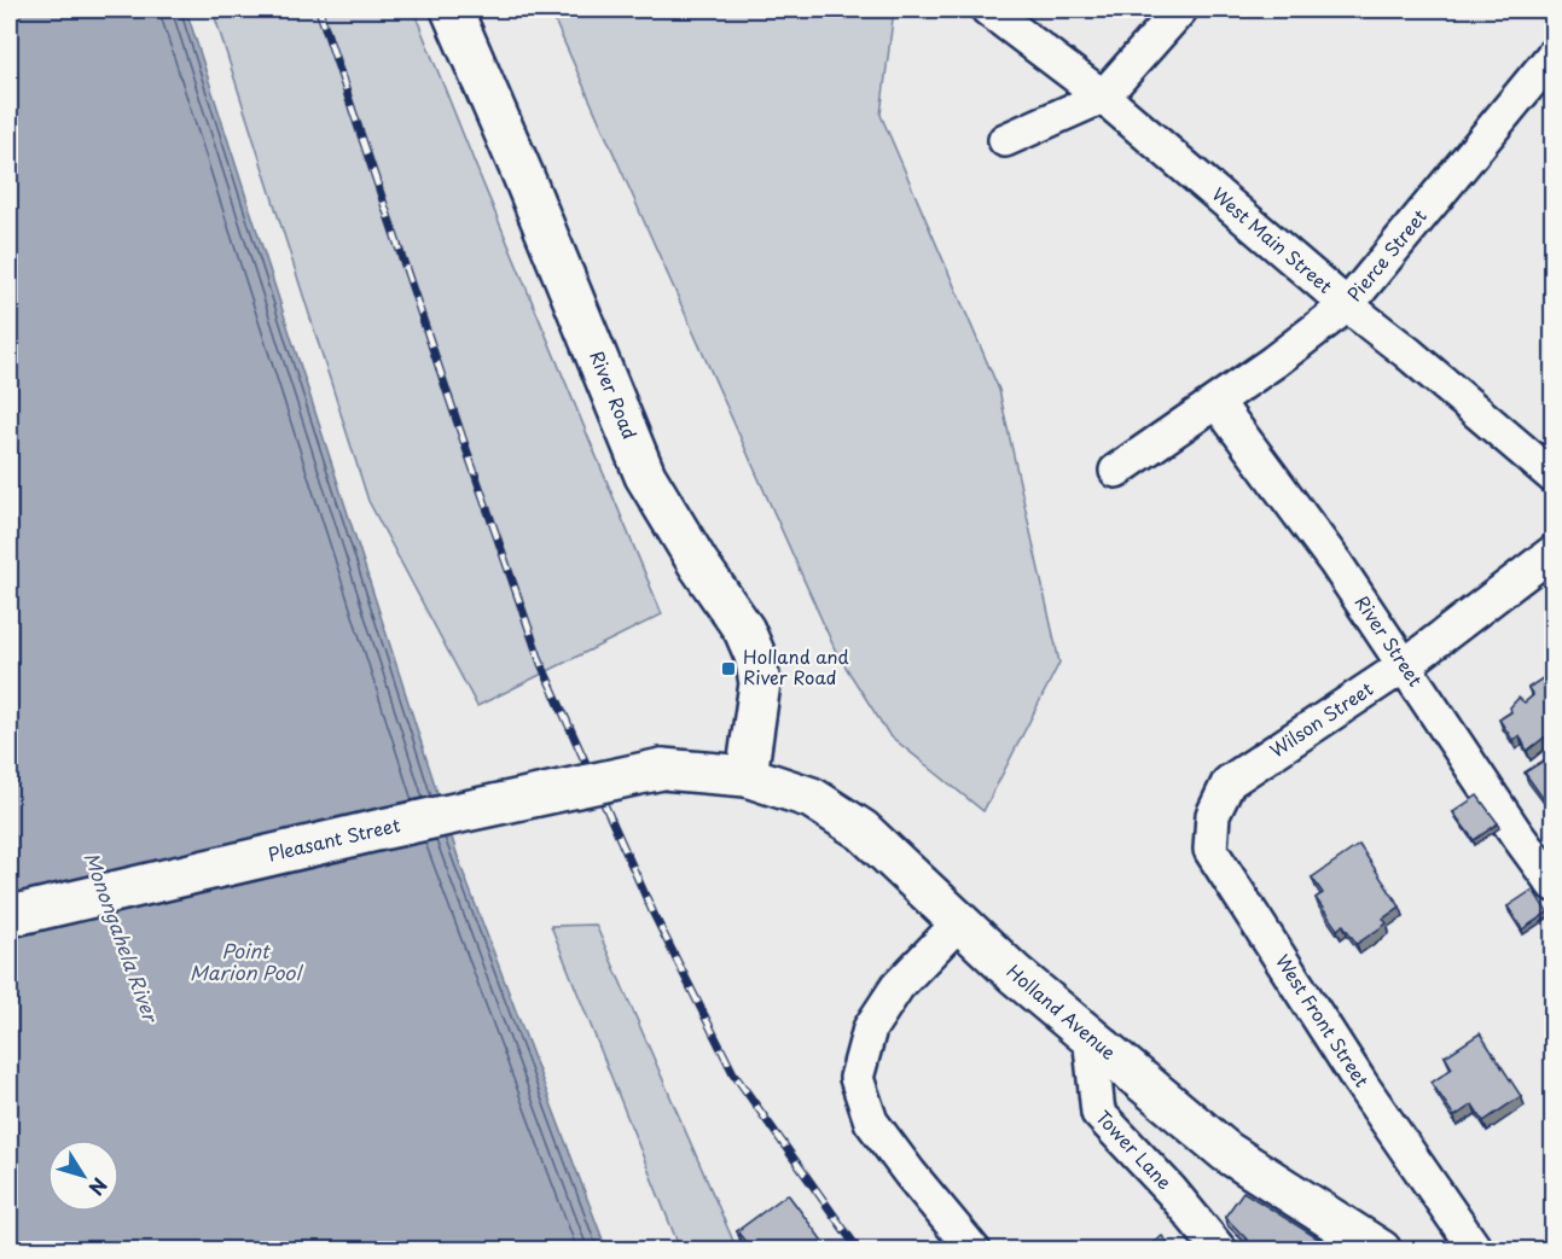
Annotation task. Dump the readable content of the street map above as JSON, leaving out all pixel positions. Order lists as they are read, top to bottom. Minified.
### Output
{"streets":{"main road":["River Road","Pleasant Street","Holland Avenue"],"street":["West Main Street","Pierce Street","River Street","Wilson Street","West Front Street","Tower Lane"]},"crossings":[["West Main Street","Pierce Street"],["Pierce Street","River Street"],["River Road","Pleasant Street"],["River Road","Holland Avenue"],["River Street","Wilson Street"],["Wilson Street","West Front Street"],["Pleasant Street","Holland Avenue"],["Holland Avenue","Tower Lane"]],"water":["Monongahela River","Point Marion Pool"],"places":{"transit":["Holland and River Road"]},"north":"bottom right"}
